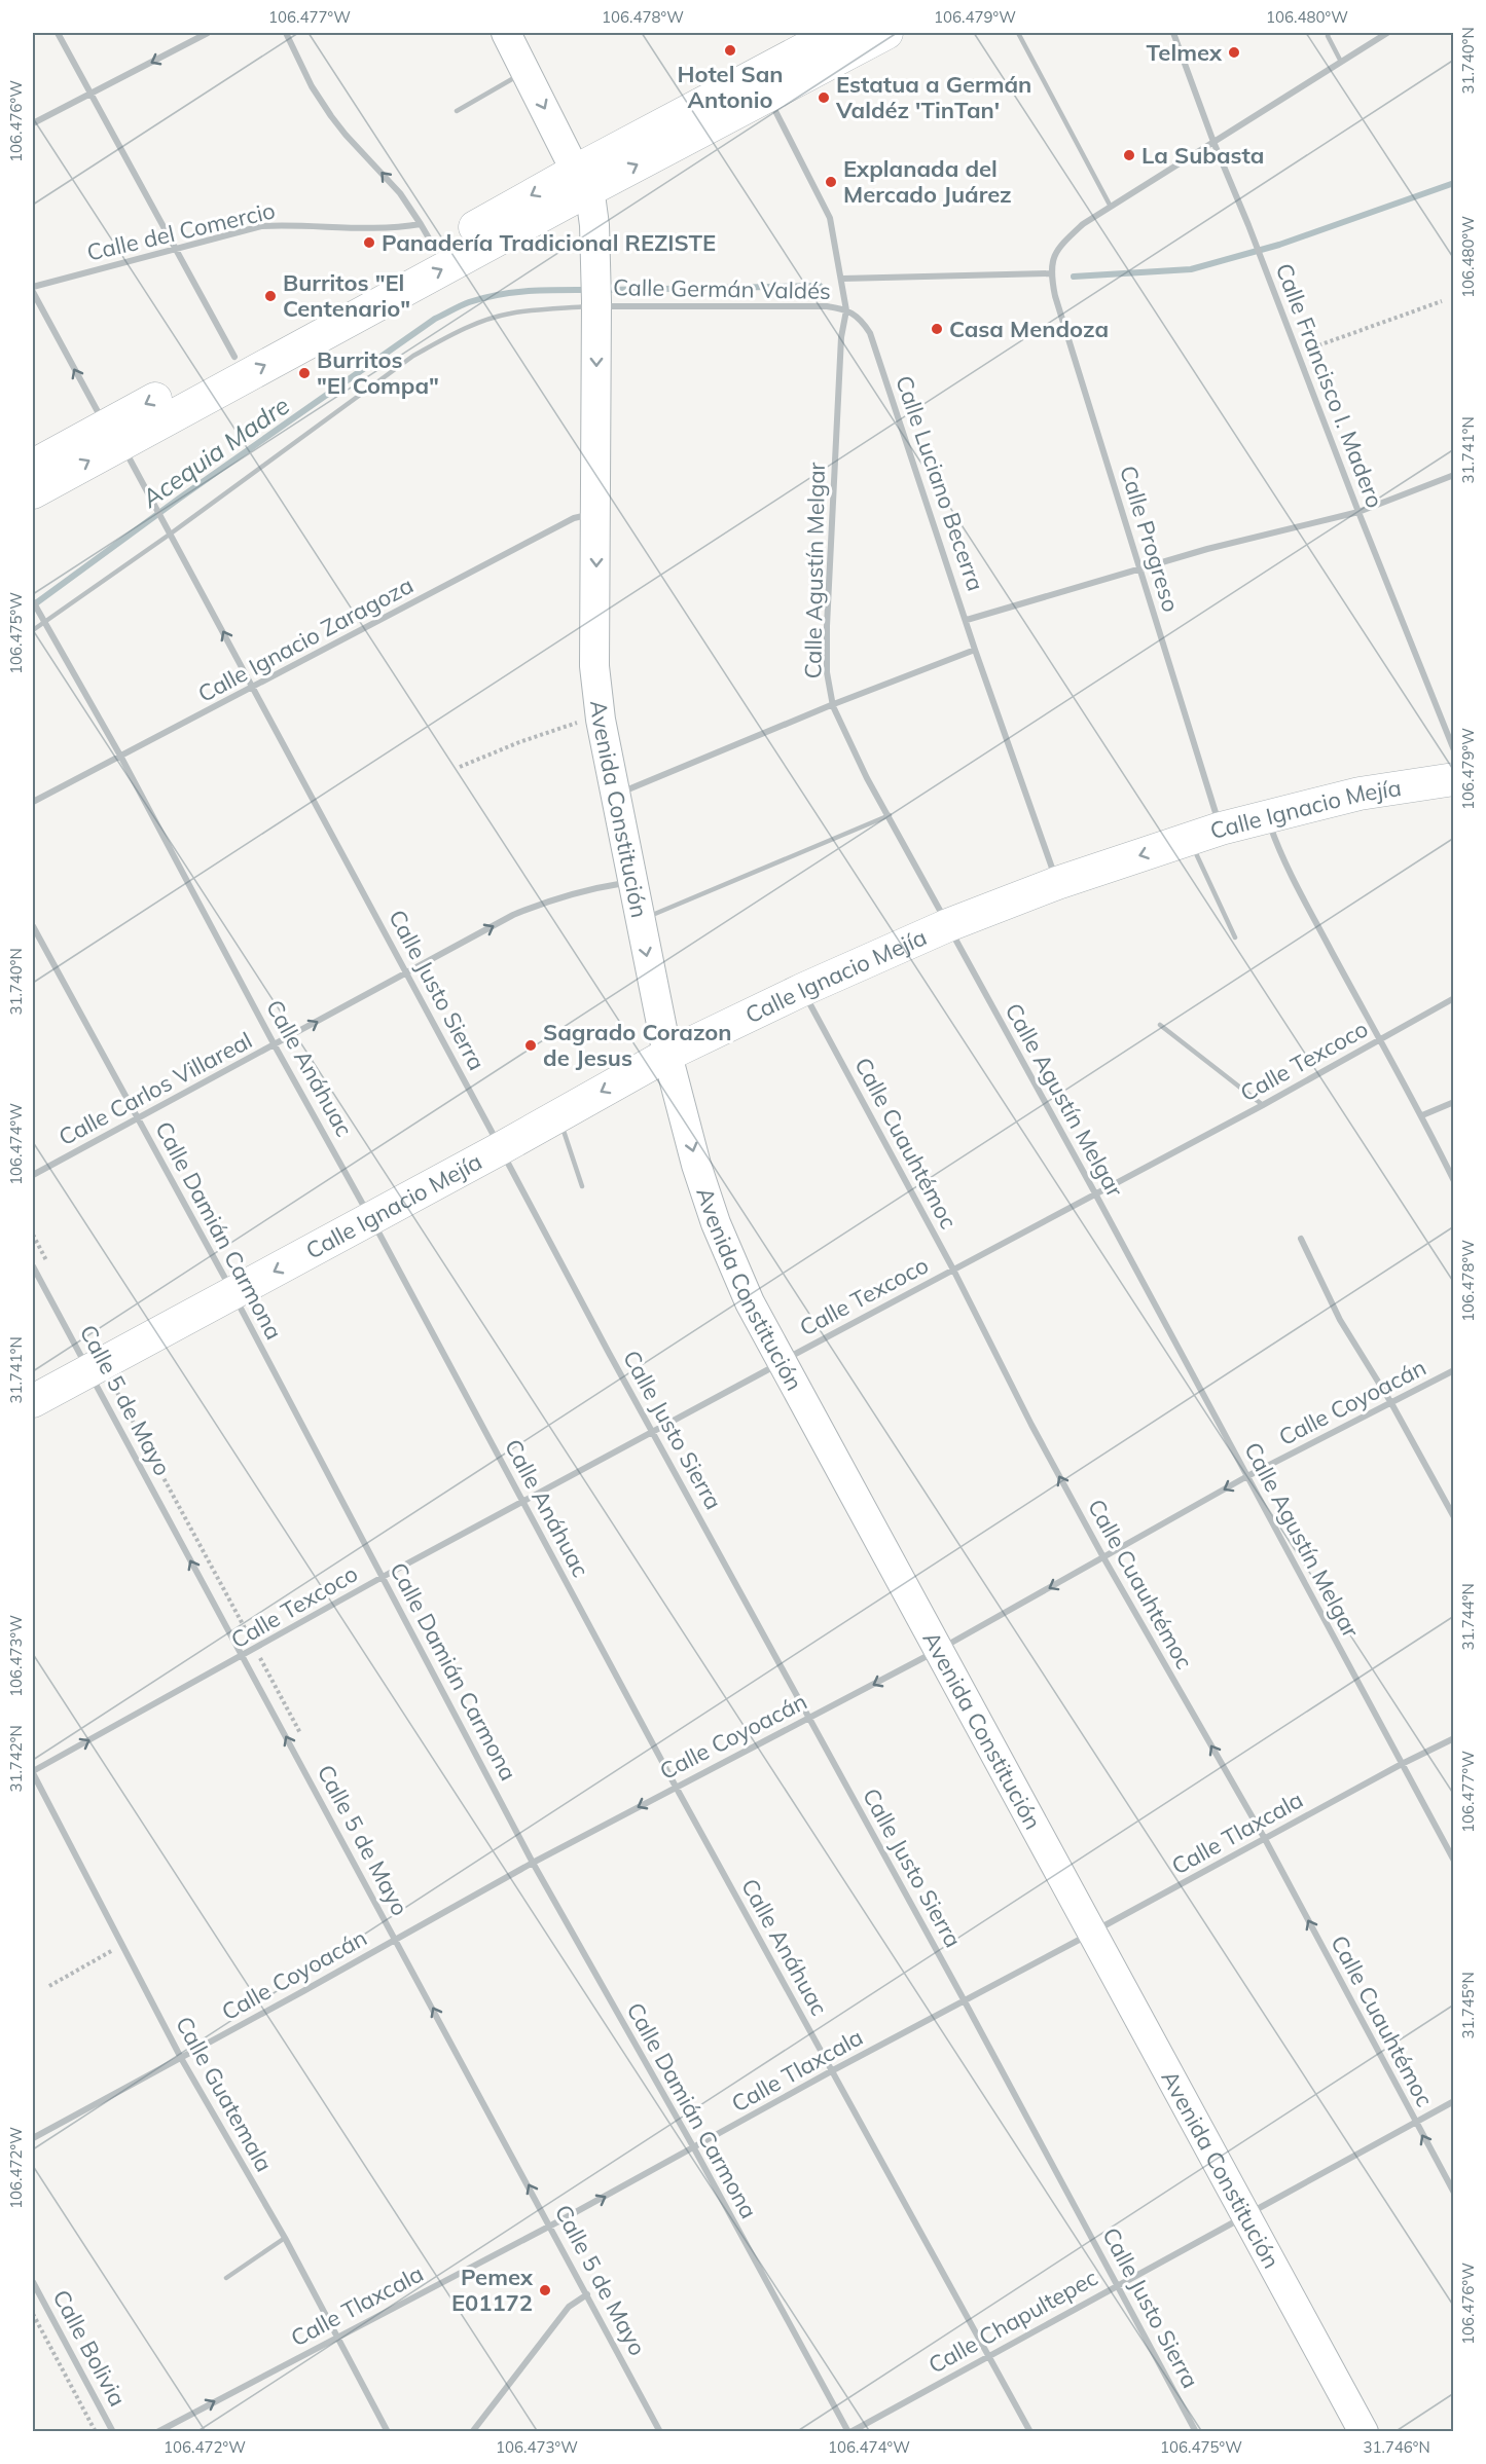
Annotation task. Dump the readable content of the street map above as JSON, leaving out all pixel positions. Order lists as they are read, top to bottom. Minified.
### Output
{"streets":{"main road":["Calle Ignacio Mejía"],"street":["Calle del Comercio","Calle Germán Valdés","Calle Francisco I. Madero","Calle Luciano Becerra","Calle Progreso","Calle Agustín Melgar","Calle Ignacio Zaragoza","Avenida Constitución","Calle Justo Sierra","Calle Texcoco","Calle Anáhuac","Calle Carlos Villareal","Calle Cuauhtémoc","Calle Damián Carmona","Calle 5 de Mayo","Calle Coyoacán","Calle Tlaxcala","Calle Guatemala","Calle Chapultepec","Calle Bolivia"]},"crossings":[["Calle Germán Valdés","Calle Luciano Becerra"],["Calle Germán Valdés","Calle Progreso"],["Calle Germán Valdés","Calle Agustín Melgar"],["Calle Germán Valdés","Avenida Constitución"],["Calle Luciano Becerra","Calle Agustín Melgar"],["Calle Luciano Becerra","Calle Ignacio Mejía"],["Calle Progreso","Calle Ignacio Mejía"],["Calle Agustín Melgar","Calle Ignacio Mejía"],["Calle Agustín Melgar","Calle Texcoco"],["Calle Agustín Melgar","Calle Coyoacán"],["Calle Agustín Melgar","Calle Tlaxcala"],["Calle Ignacio Zaragoza","Avenida Constitución"],["Calle Ignacio Zaragoza","Calle Justo Sierra"],["Calle Ignacio Zaragoza","Calle Anáhuac"],["Avenida Constitución","Calle Ignacio Mejía"],["Avenida Constitución","Calle Texcoco"],["Avenida Constitución","Calle Carlos Villareal"],["Avenida Constitución","Calle Coyoacán"],["Avenida Constitución","Calle Tlaxcala"],["Avenida Constitución","Calle Chapultepec"],["Calle Ignacio Mejía","Calle Justo Sierra"],["Calle Ignacio Mejía","Calle Anáhuac"],["Calle Ignacio Mejía","Calle Cuauhtémoc"],["Calle Ignacio Mejía","Calle Damián Carmona"],["Calle Ignacio Mejía","Calle 5 de Mayo"],["Calle Justo Sierra","Calle Texcoco"],["Calle Justo Sierra","Calle Carlos Villareal"],["Calle Justo Sierra","Calle Coyoacán"],["Calle Justo Sierra","Calle Tlaxcala"],["Calle Justo Sierra","Calle Chapultepec"],["Calle Texcoco","Calle Anáhuac"],["Calle Texcoco","Calle Cuauhtémoc"],["Calle Texcoco","Calle Damián Carmona"],["Calle Texcoco","Calle 5 de Mayo"],["Calle Texcoco","Calle Guatemala"],["Calle Anáhuac","Calle Carlos Villareal"],["Calle Anáhuac","Calle Coyoacán"],["Calle Anáhuac","Calle Tlaxcala"],["Calle Anáhuac","Calle Chapultepec"],["Calle Carlos Villareal","Calle Damián Carmona"],["Calle Cuauhtémoc","Calle Coyoacán"],["Calle Cuauhtémoc","Calle Tlaxcala"],["Calle Cuauhtémoc","Calle Chapultepec"],["Calle Damián Carmona","Calle Coyoacán"],["Calle Damián Carmona","Calle Tlaxcala"],["Calle Damián Carmona","Calle Chapultepec"],["Calle 5 de Mayo","Calle Coyoacán"],["Calle 5 de Mayo","Calle Tlaxcala"],["Calle Coyoacán","Calle Guatemala"],["Calle Tlaxcala","Calle Guatemala"]],"one_way":["Avenida Constitución","Calle Carlos Villareal","Calle Cuauhtémoc","Calle 5 de Mayo","Calle Coyoacán"],"water":["Acequia Madre"],"places":["Hotel San Antonio","Telmex","Estatua a Germán Valdéz 'TinTan'","La Subasta","Explanada del Mercado Juárez","Panadería Tradicional REZISTE","Burritos \"El Centenario\"","Casa Mendoza","Burritos \"El Compa\"","Sagrado Corazon de Jesus","Pemex E01172"],"coordinates":["106.477°W","106.478°W","106.479°W","106.480°W","31.740°N","106.476°W","31.741°N","106.475°W","106.474°W","31.744°N","106.473°W","31.742°N","31.745°N","106.472°W","31.746°N"]}
